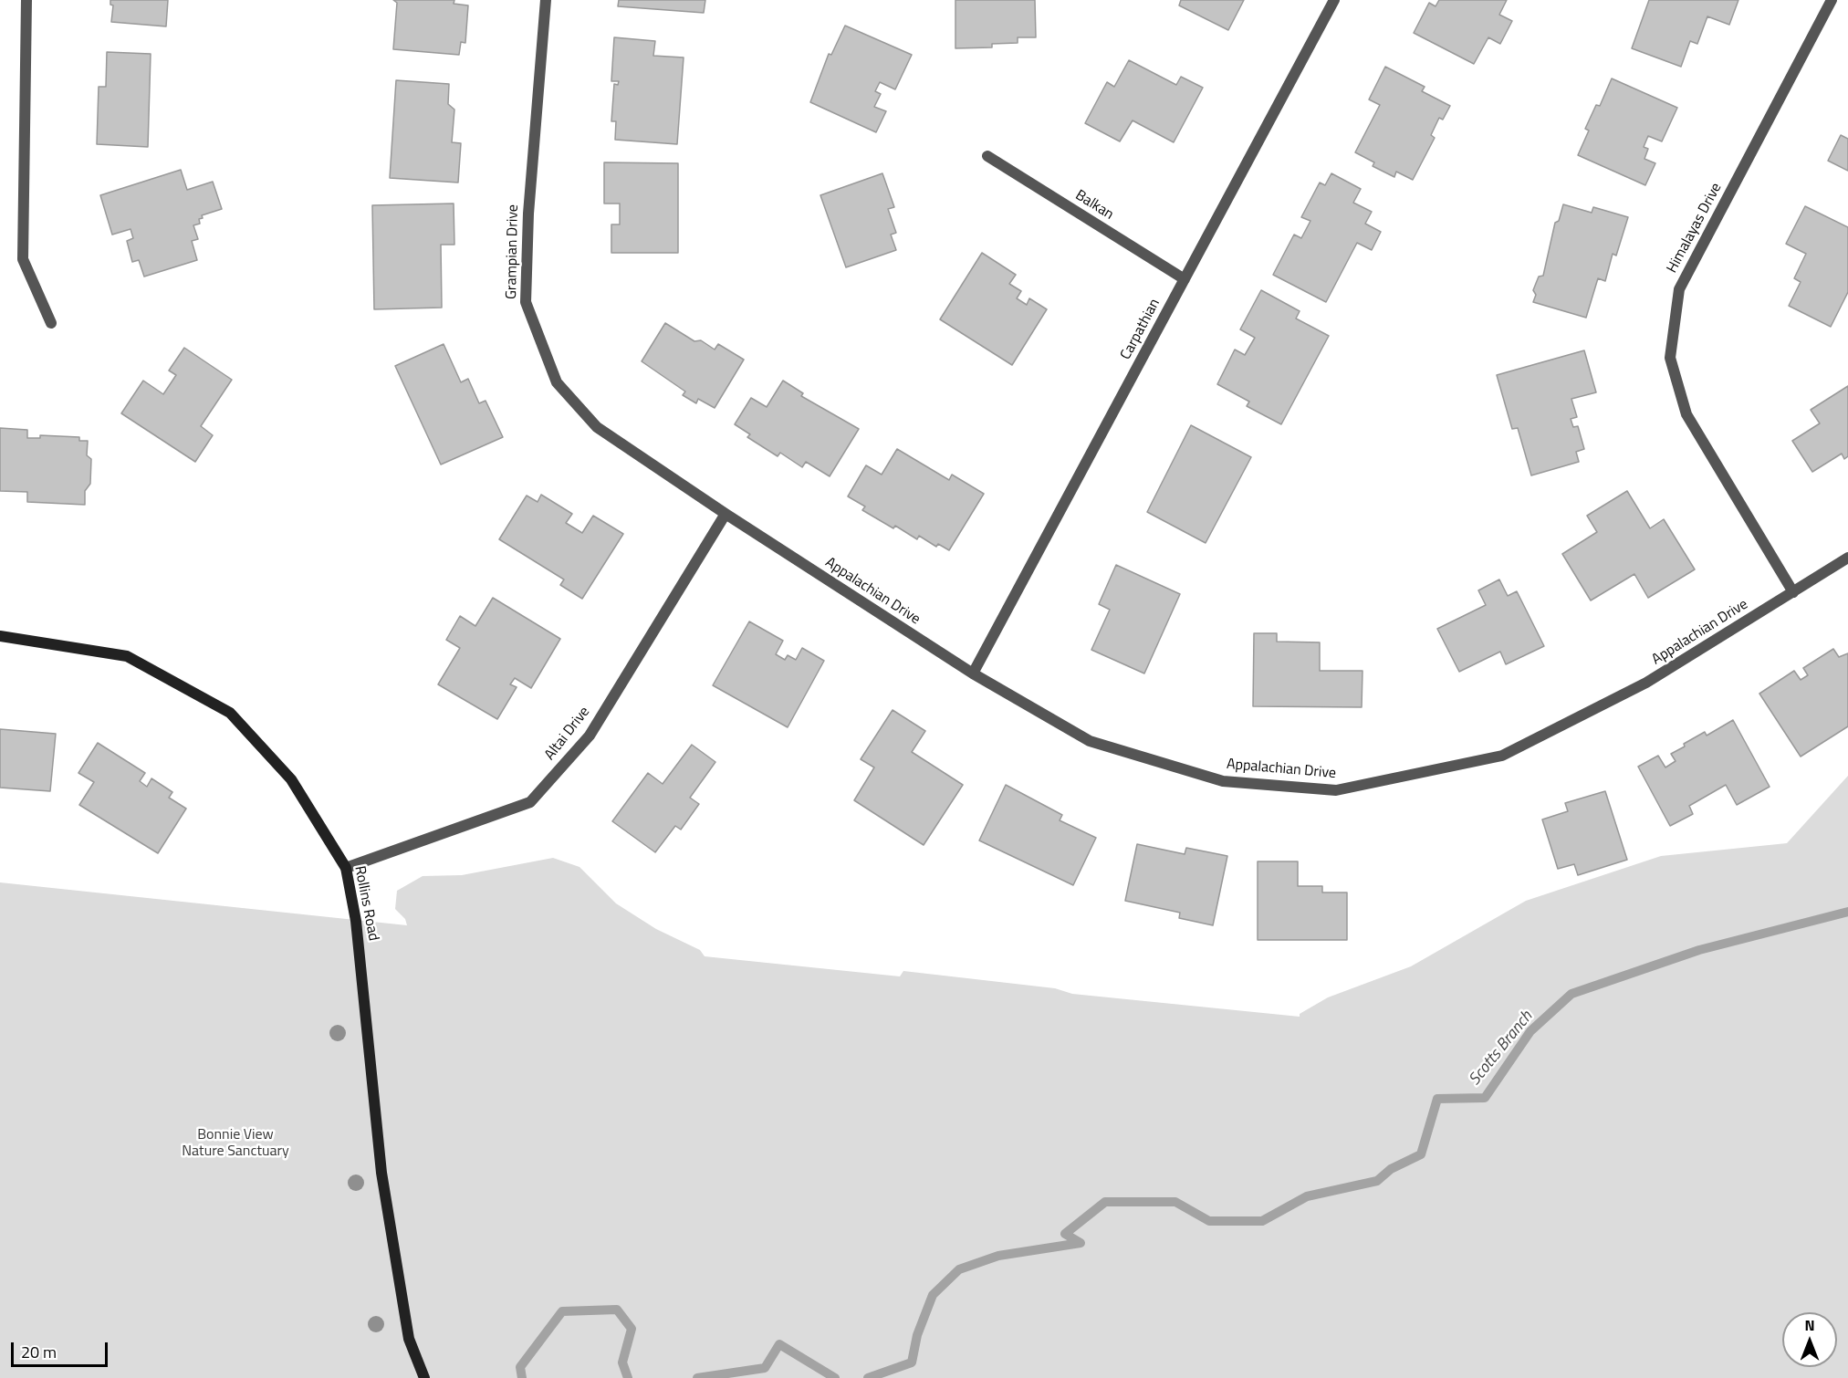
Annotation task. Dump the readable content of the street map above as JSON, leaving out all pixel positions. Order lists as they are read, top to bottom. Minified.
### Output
{"streets":{"street":["Balkan","Himalayas Drive","Grampian Drive","Carpathian","Appalachian Drive","Altai Drive","Rollins Road"]},"crossings":[["Balkan","Carpathian"],["Himalayas Drive","Appalachian Drive"],["Grampian Drive","Appalachian Drive"],["Grampian Drive","Altai Drive"],["Carpathian","Appalachian Drive"],["Appalachian Drive","Altai Drive"],["Altai Drive","Rollins Road"]],"water":["Scotts Branch"],"parks":["Bonnie View Nature Sanctuary"],"scale_bar":"20 m","north":"top"}
